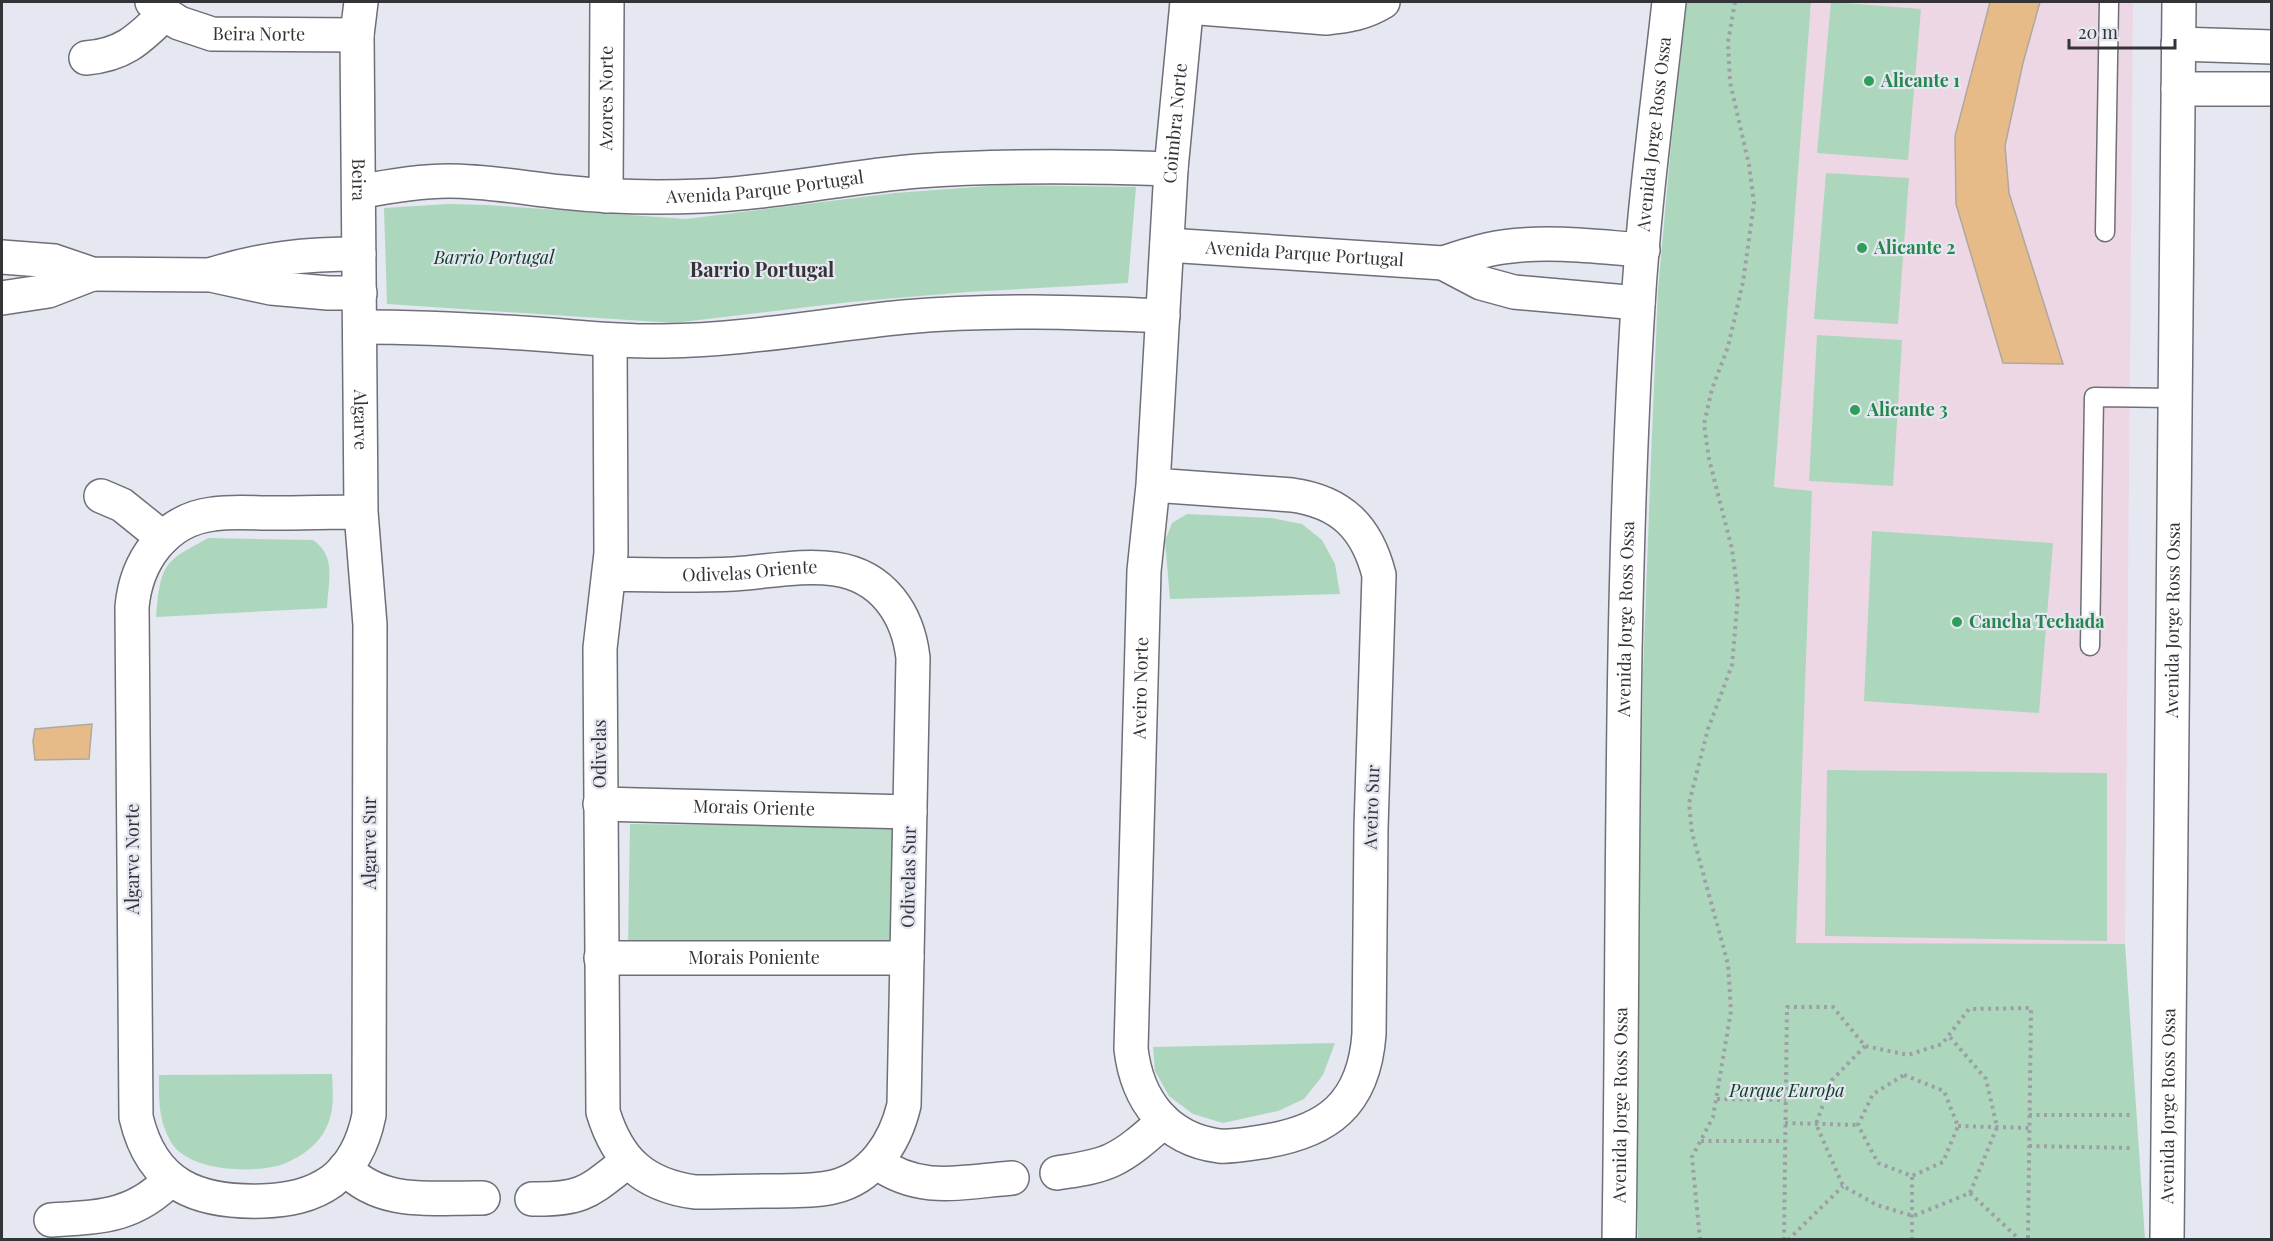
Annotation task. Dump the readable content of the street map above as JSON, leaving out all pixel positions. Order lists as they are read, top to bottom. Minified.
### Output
{"streets":{"street":["Beira Norte","Azores Norte","Coimbra Norte","Avenida Jorge Ross Ossa","Beira","Avenida Parque Portugal","Algarve","Odivelas Oriente","Aveiro Norte","Odivelas","Aveiro Sur","Morais Oriente","Algarve Sur","Algarve Norte","Odivelas Sur","Morais Poniente"]},"crossings":[["Beira Norte","Beira"],["Azores Norte","Avenida Parque Portugal"],["Coimbra Norte","Avenida Parque Portugal"],["Coimbra Norte","Aveiro Norte"],["Avenida Jorge Ross Ossa","Avenida Parque Portugal"],["Beira","Avenida Parque Portugal"],["Beira","Algarve"],["Avenida Parque Portugal","Aveiro Norte"],["Algarve","Algarve Sur"],["Algarve","Algarve Norte"],["Odivelas Oriente","Odivelas"],["Odivelas Oriente","Odivelas Sur"],["Aveiro Norte","Aveiro Sur"],["Odivelas","Morais Oriente"],["Odivelas","Odivelas Sur"],["Odivelas","Morais Poniente"],["Morais Oriente","Odivelas Sur"],["Algarve Sur","Algarve Norte"],["Odivelas Sur","Morais Poniente"]],"districts":["Barrio Portugal"],"parks":["Barrio Portugal","Parque Europa"],"places":["Alicante 1","Alicante 2","Alicante 3","Cancha Techada"],"scale_bar":"20 m"}
